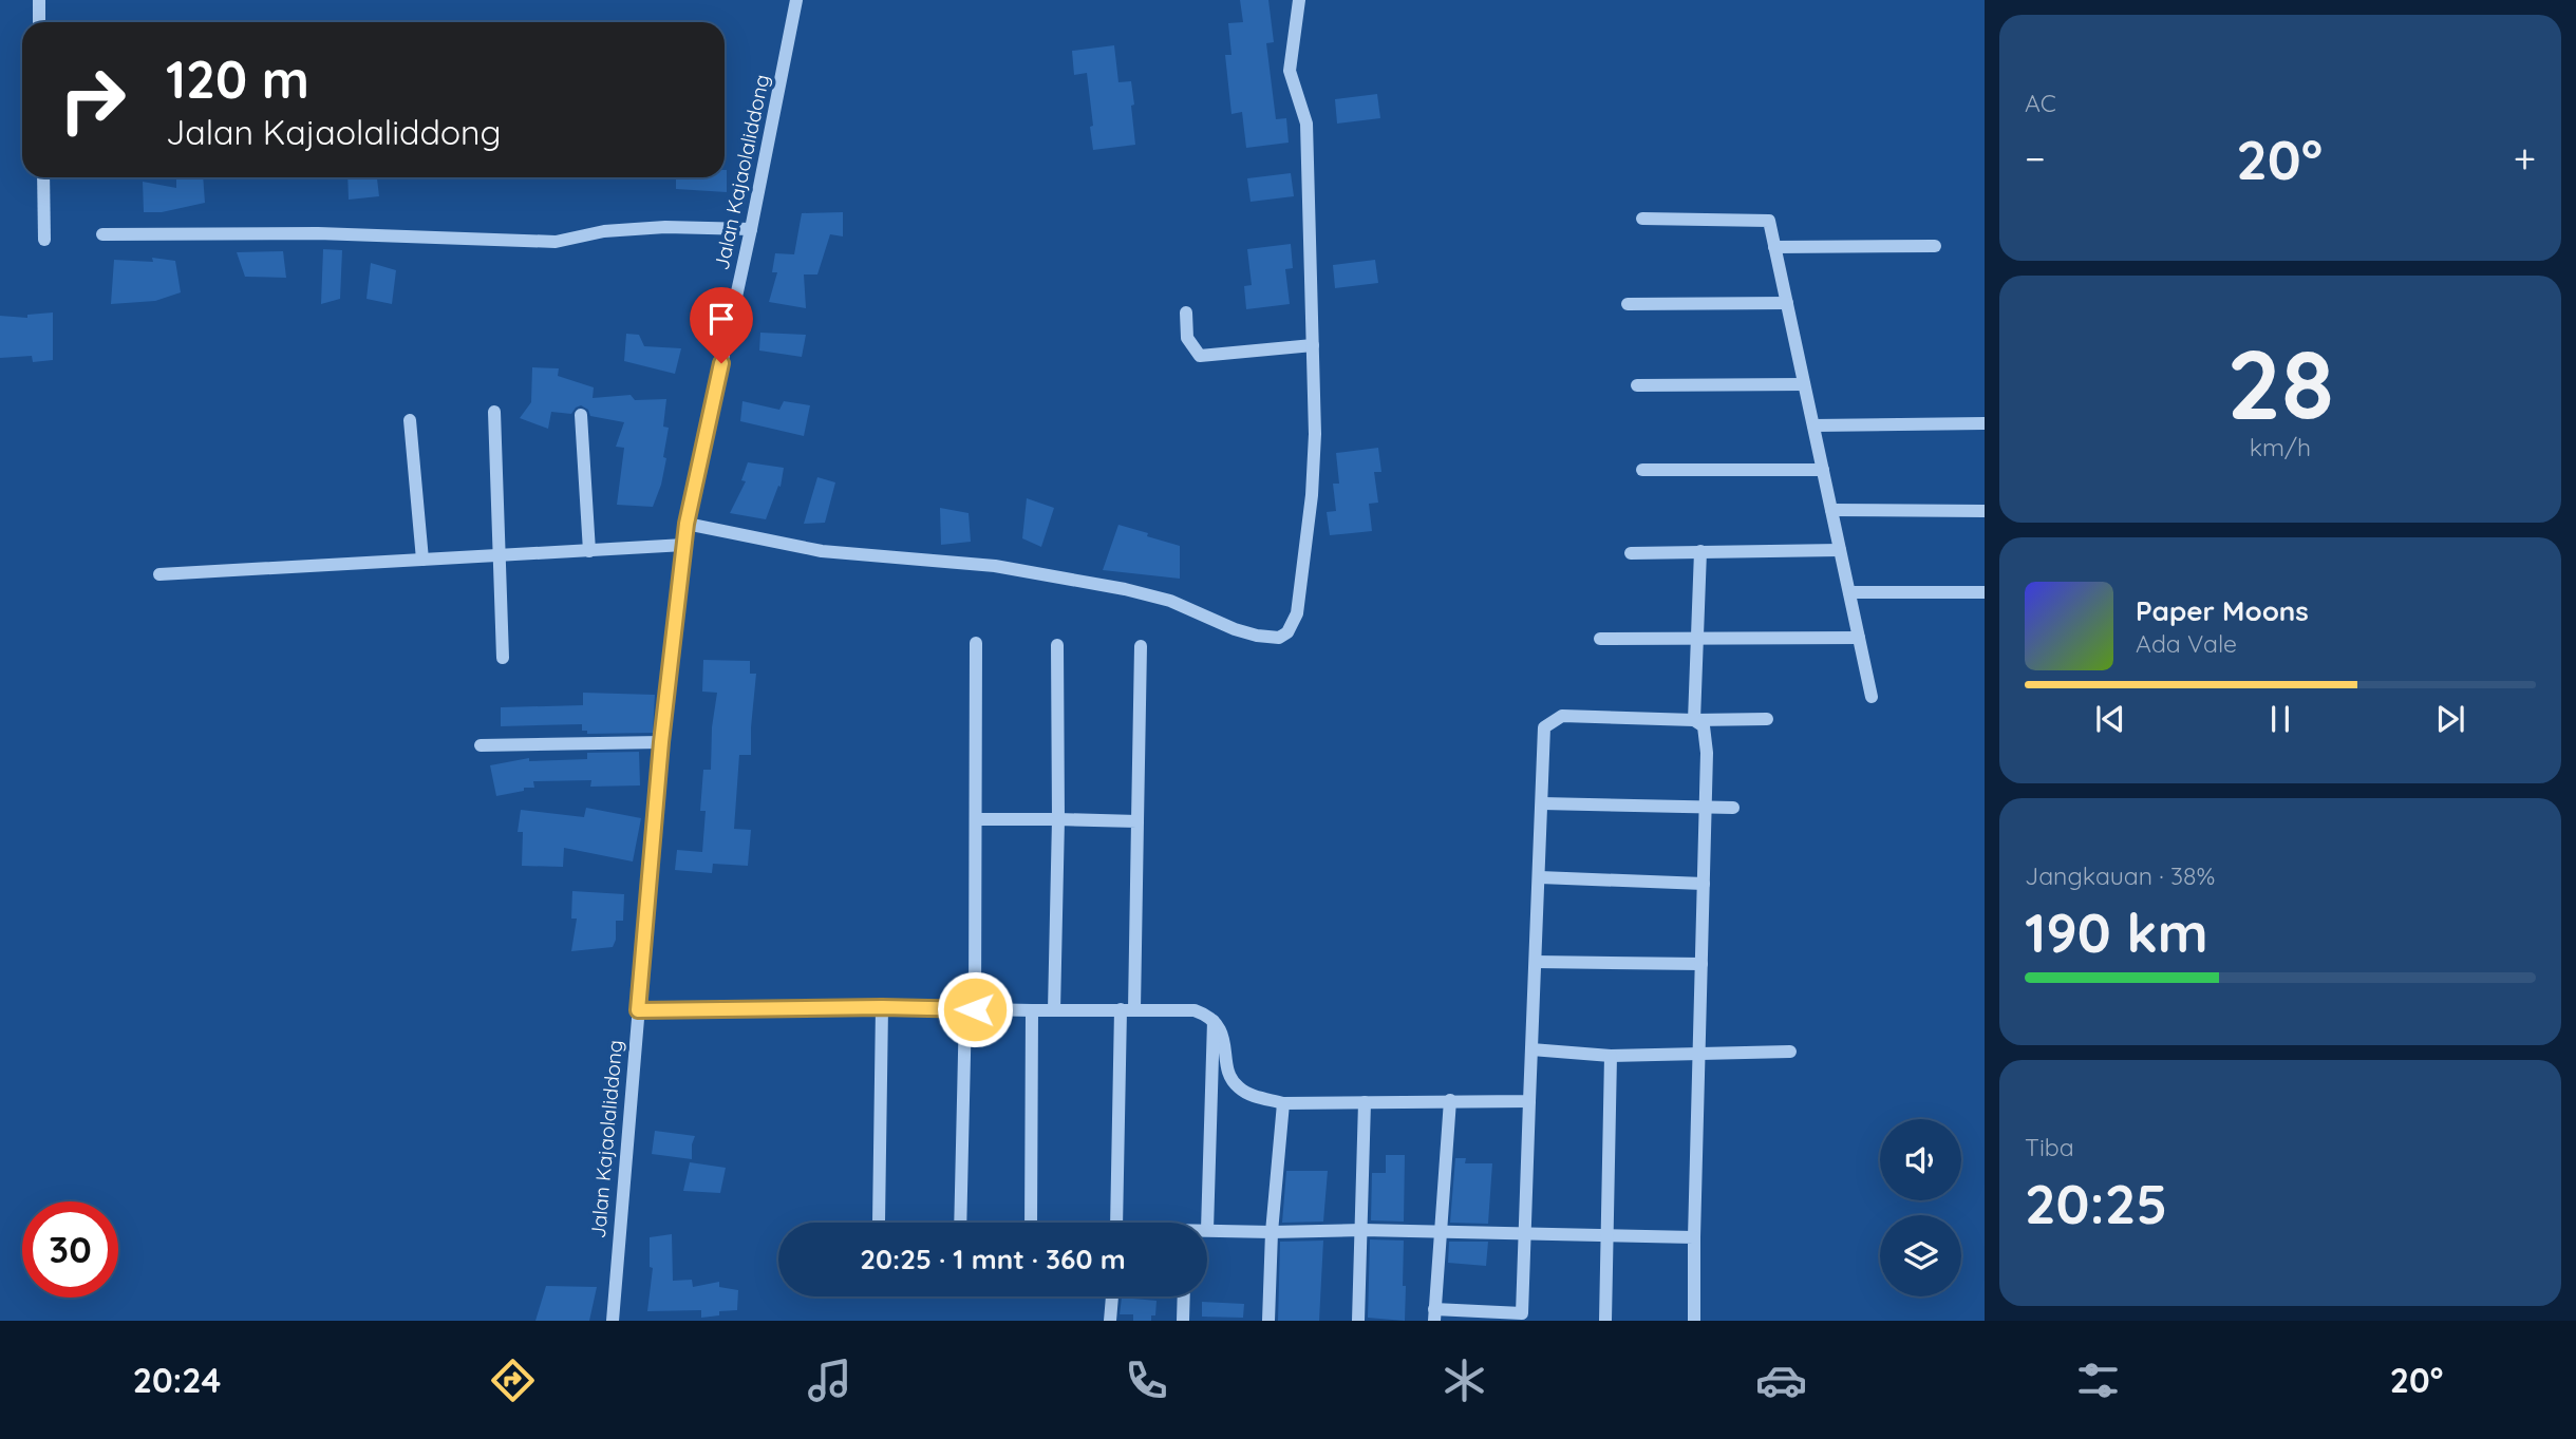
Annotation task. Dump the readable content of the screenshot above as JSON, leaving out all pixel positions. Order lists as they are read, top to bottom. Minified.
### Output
{"streets":{"street":["Jalan Kajaolaliddong"]},"page":{"tile":["AC",["28","km/h"],["Jangkauan · 38%","190 km"],["Tiba","20:25"]],"turn":["120 m","Jalan Kajaolaliddong"],"heat":["−","20°","+"],"song":["Paper Moons","Ada Vale"],"limit":"30","trip":"20:25 · 1 mnt · 360 m","tabs":["20:24","20°"]}}
